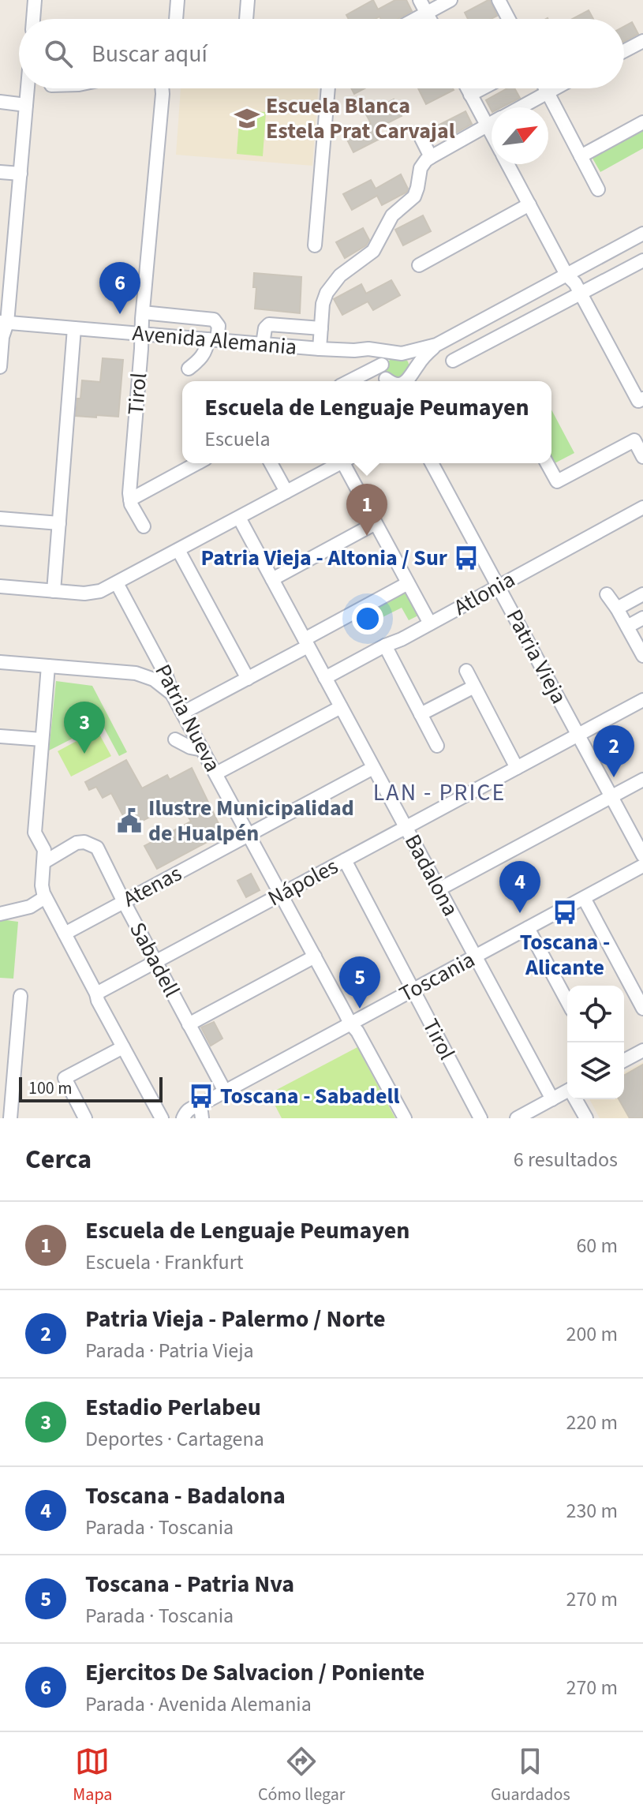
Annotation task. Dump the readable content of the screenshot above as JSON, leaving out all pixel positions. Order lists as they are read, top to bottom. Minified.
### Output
{"streets":{"street":["Avenida Alemania","Tirol","Atlonia","Patria Vieja","Patria Nueva","Badalona","Nápoles","Atenas","Sabadell","Toscania"]},"crossings":[["Avenida Alemania","Tirol"],["Tirol","Nápoles"],["Tirol","Toscania"],["Atlonia","Patria Vieja"],["Atlonia","Badalona"],["Patria Vieja","Nápoles"],["Patria Nueva","Nápoles"],["Patria Nueva","Atenas"],["Patria Nueva","Toscania"],["Badalona","Nápoles"],["Badalona","Atenas"],["Badalona","Toscania"],["Nápoles","Sabadell"],["Atenas","Sabadell"],["Sabadell","Toscania"]],"districts":["LAN - PRICE"],"places":{"school or university":["Escuela Blanca Estela Prat Carvajal"],"bus stop":["Patria Vieja - Altonia / Sur","Toscana - Alicante","Toscana - Sabadell"],"public building":["Ilustre Municipalidad de Hualpén"]},"scale_bar":"100 m","north":"top right","page":{"search":"Buscar aquí","pins":["6","1","3","2","4","5"],"popup":["Escuela de Lenguaje Peumayen","Escuela"],"scale":"100 m","heading":["Cerca","6 resultados"],"list":[{"mark":"1","name":"Escuela de Lenguaje Peumayen","note":"Escuela · Frankfurt","value":"60 m"},{"mark":"2","name":"Patria Vieja - Palermo / Norte","note":"Parada · Patria Vieja","value":"200 m"},{"mark":"3","name":"Estadio Perlabeu","note":"Deportes · Cartagena","value":"220 m"},{"mark":"4","name":"Toscana - Badalona","note":"Parada · Toscania","value":"230 m"},{"mark":"5","name":"Toscana - Patria Nva","note":"Parada · Toscania","value":"270 m"},{"mark":"6","name":"Ejercitos De Salvacion / Poniente","note":"Parada · Avenida Alemania","value":"270 m"}],"nav":["Mapa","Cómo llegar","Guardados"]}}
